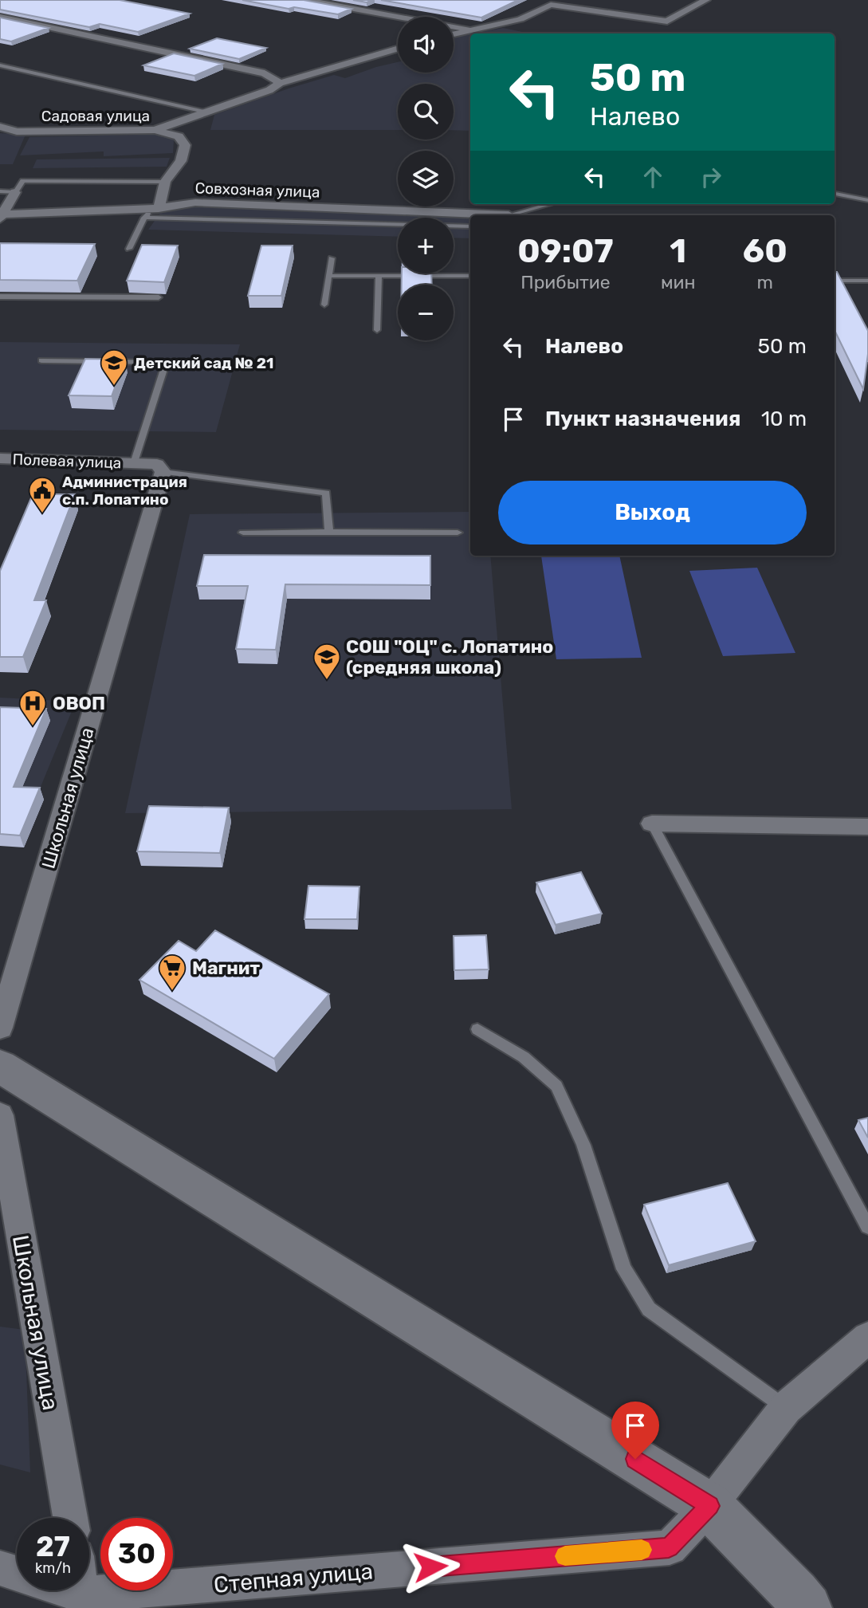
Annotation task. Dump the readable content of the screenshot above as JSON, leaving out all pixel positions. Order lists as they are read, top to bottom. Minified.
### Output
{"streets":{"street":["Садовая улица","Совхозная улица","Полевая улица","Школьная улица","Степная улица"]},"crossings":[["Садовая улица","Совхозная улица"],["Полевая улица","Школьная улица"]],"places":{"school or university":["Детский сад № 21","СОШ \"ОЦ\" с. Лопатино (средняя школа)"],"public building":["Администрация с.п. Лопатино"],"hospital":["ОВОП"],"supermarket":["Магнит"]},"page":{"map_buttons":["+","−"],"turn":["50 m","Налево"],"eta":["09:07","Прибытие","1","мин","60","m"],"list":[{"name":"Налево","value":"50 m"},{"name":"Пункт назначения","value":"10 m"}],"buttons":"Выход","speed":"27 km/h","limit":"30"}}
